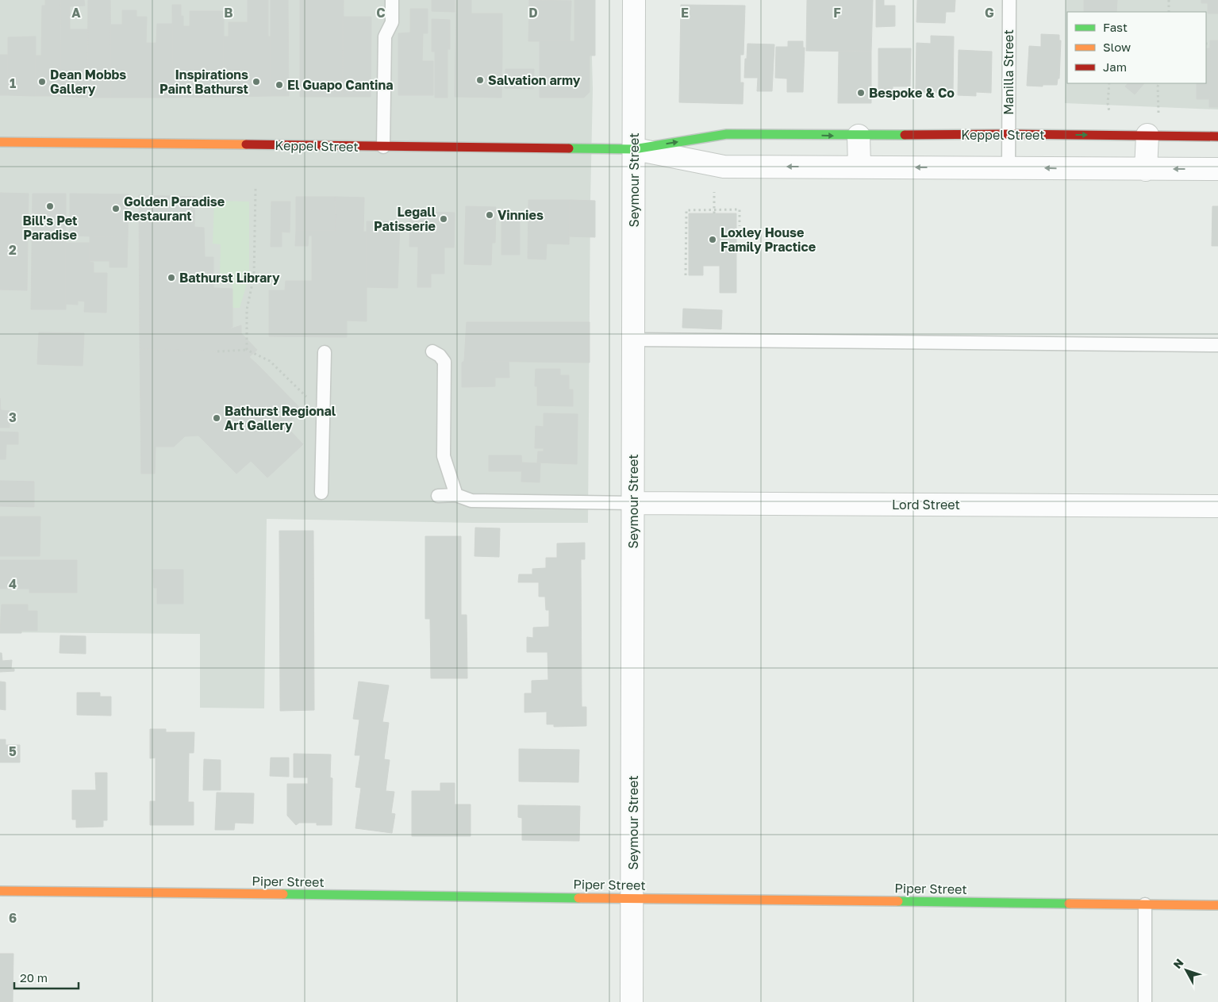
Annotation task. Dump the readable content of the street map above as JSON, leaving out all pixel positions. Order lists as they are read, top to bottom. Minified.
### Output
{"streets":{"street":["Keppel Street","Seymour Street","Lord Street","Piper Street"],"lane":["Manilla Street"]},"crossings":[["Manilla Street","Keppel Street"],["Keppel Street","Seymour Street"],["Seymour Street","Lord Street"],["Seymour Street","Piper Street"]],"places":["Salvation army","Dean Mobbs Gallery","Inspirations Paint Bathurst","El Guapo Cantina","Bespoke & Co","Bill's Pet Paradise","Golden Paradise Restaurant","Vinnies","Legall Patisserie","Loxley House Family Practice","Bathurst Library","Bathurst Regional Art Gallery"],"legend":["Fast","Slow","Jam"],"scale_bar":"20 m","north":"top left","grid":{"columns":["A","B","C","D","E","F","G"],"rows":["1","2","3","4","5","6"]}}
